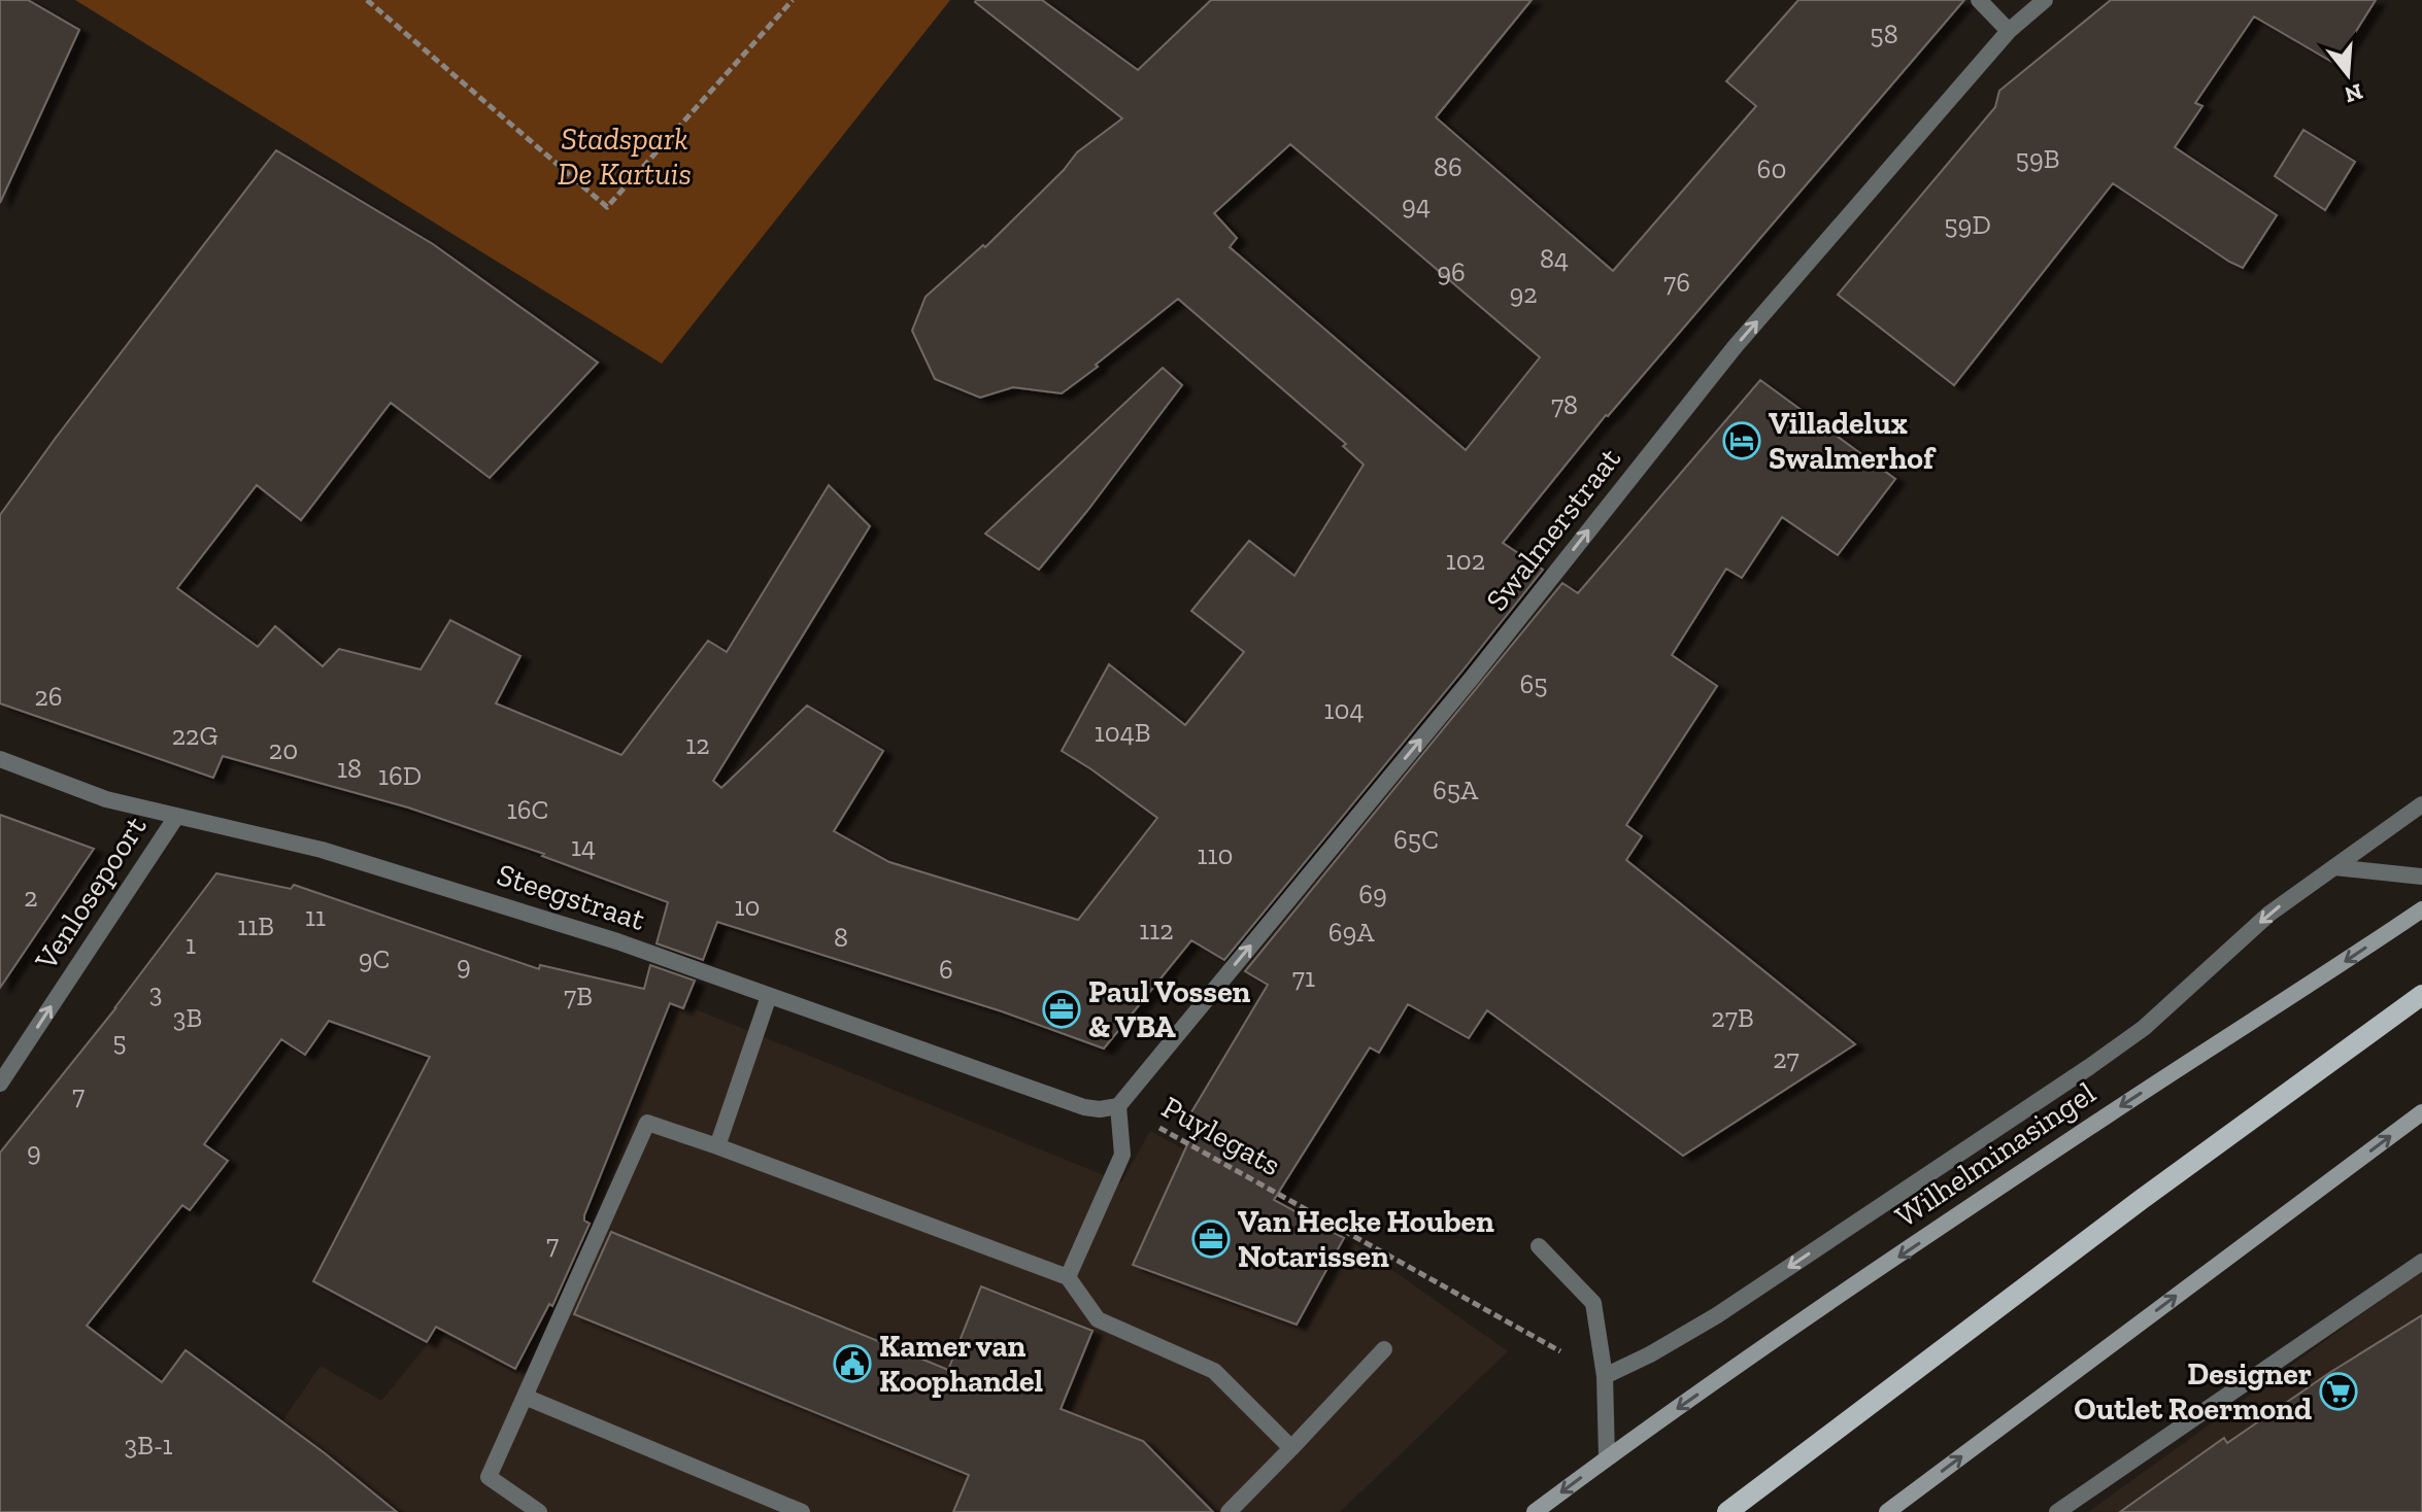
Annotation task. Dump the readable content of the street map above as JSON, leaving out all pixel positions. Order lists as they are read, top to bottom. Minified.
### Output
{"streets":{"main road":["Wilhelminasingel"],"street":["Swalmerstraat","Venlosepoort","Steegstraat"],"path":["Puylegats"]},"crossings":[["Swalmerstraat","Steegstraat"],["Swalmerstraat","Puylegats"],["Venlosepoort","Steegstraat"],["Steegstraat","Puylegats"],["Puylegats","Wilhelminasingel"]],"one_way":["Swalmerstraat","Venlosepoort","Wilhelminasingel"],"parks":["Stadspark De Kartuis"],"places":{"hotel":["Villadelux Swalmerhof"],"office":["Paul Vossen & VBA","Van Hecke Houben Notarissen"],"public building":["Kamer van Koophandel"],"supermarket":["Designer Outlet Roermond"]},"house_numbers":["58","59B","86","60","94","59D","84","96","76","92","78","102","65","26","104","104B","22G","12","20","18","16D","65A","16C","65C","14","110","69","2","10","11","11B","112","69A","8","1","9C","9","6","71","3","7B","3B","27B","5","27","7","9","7","3B-1"],"north":"bottom"}
